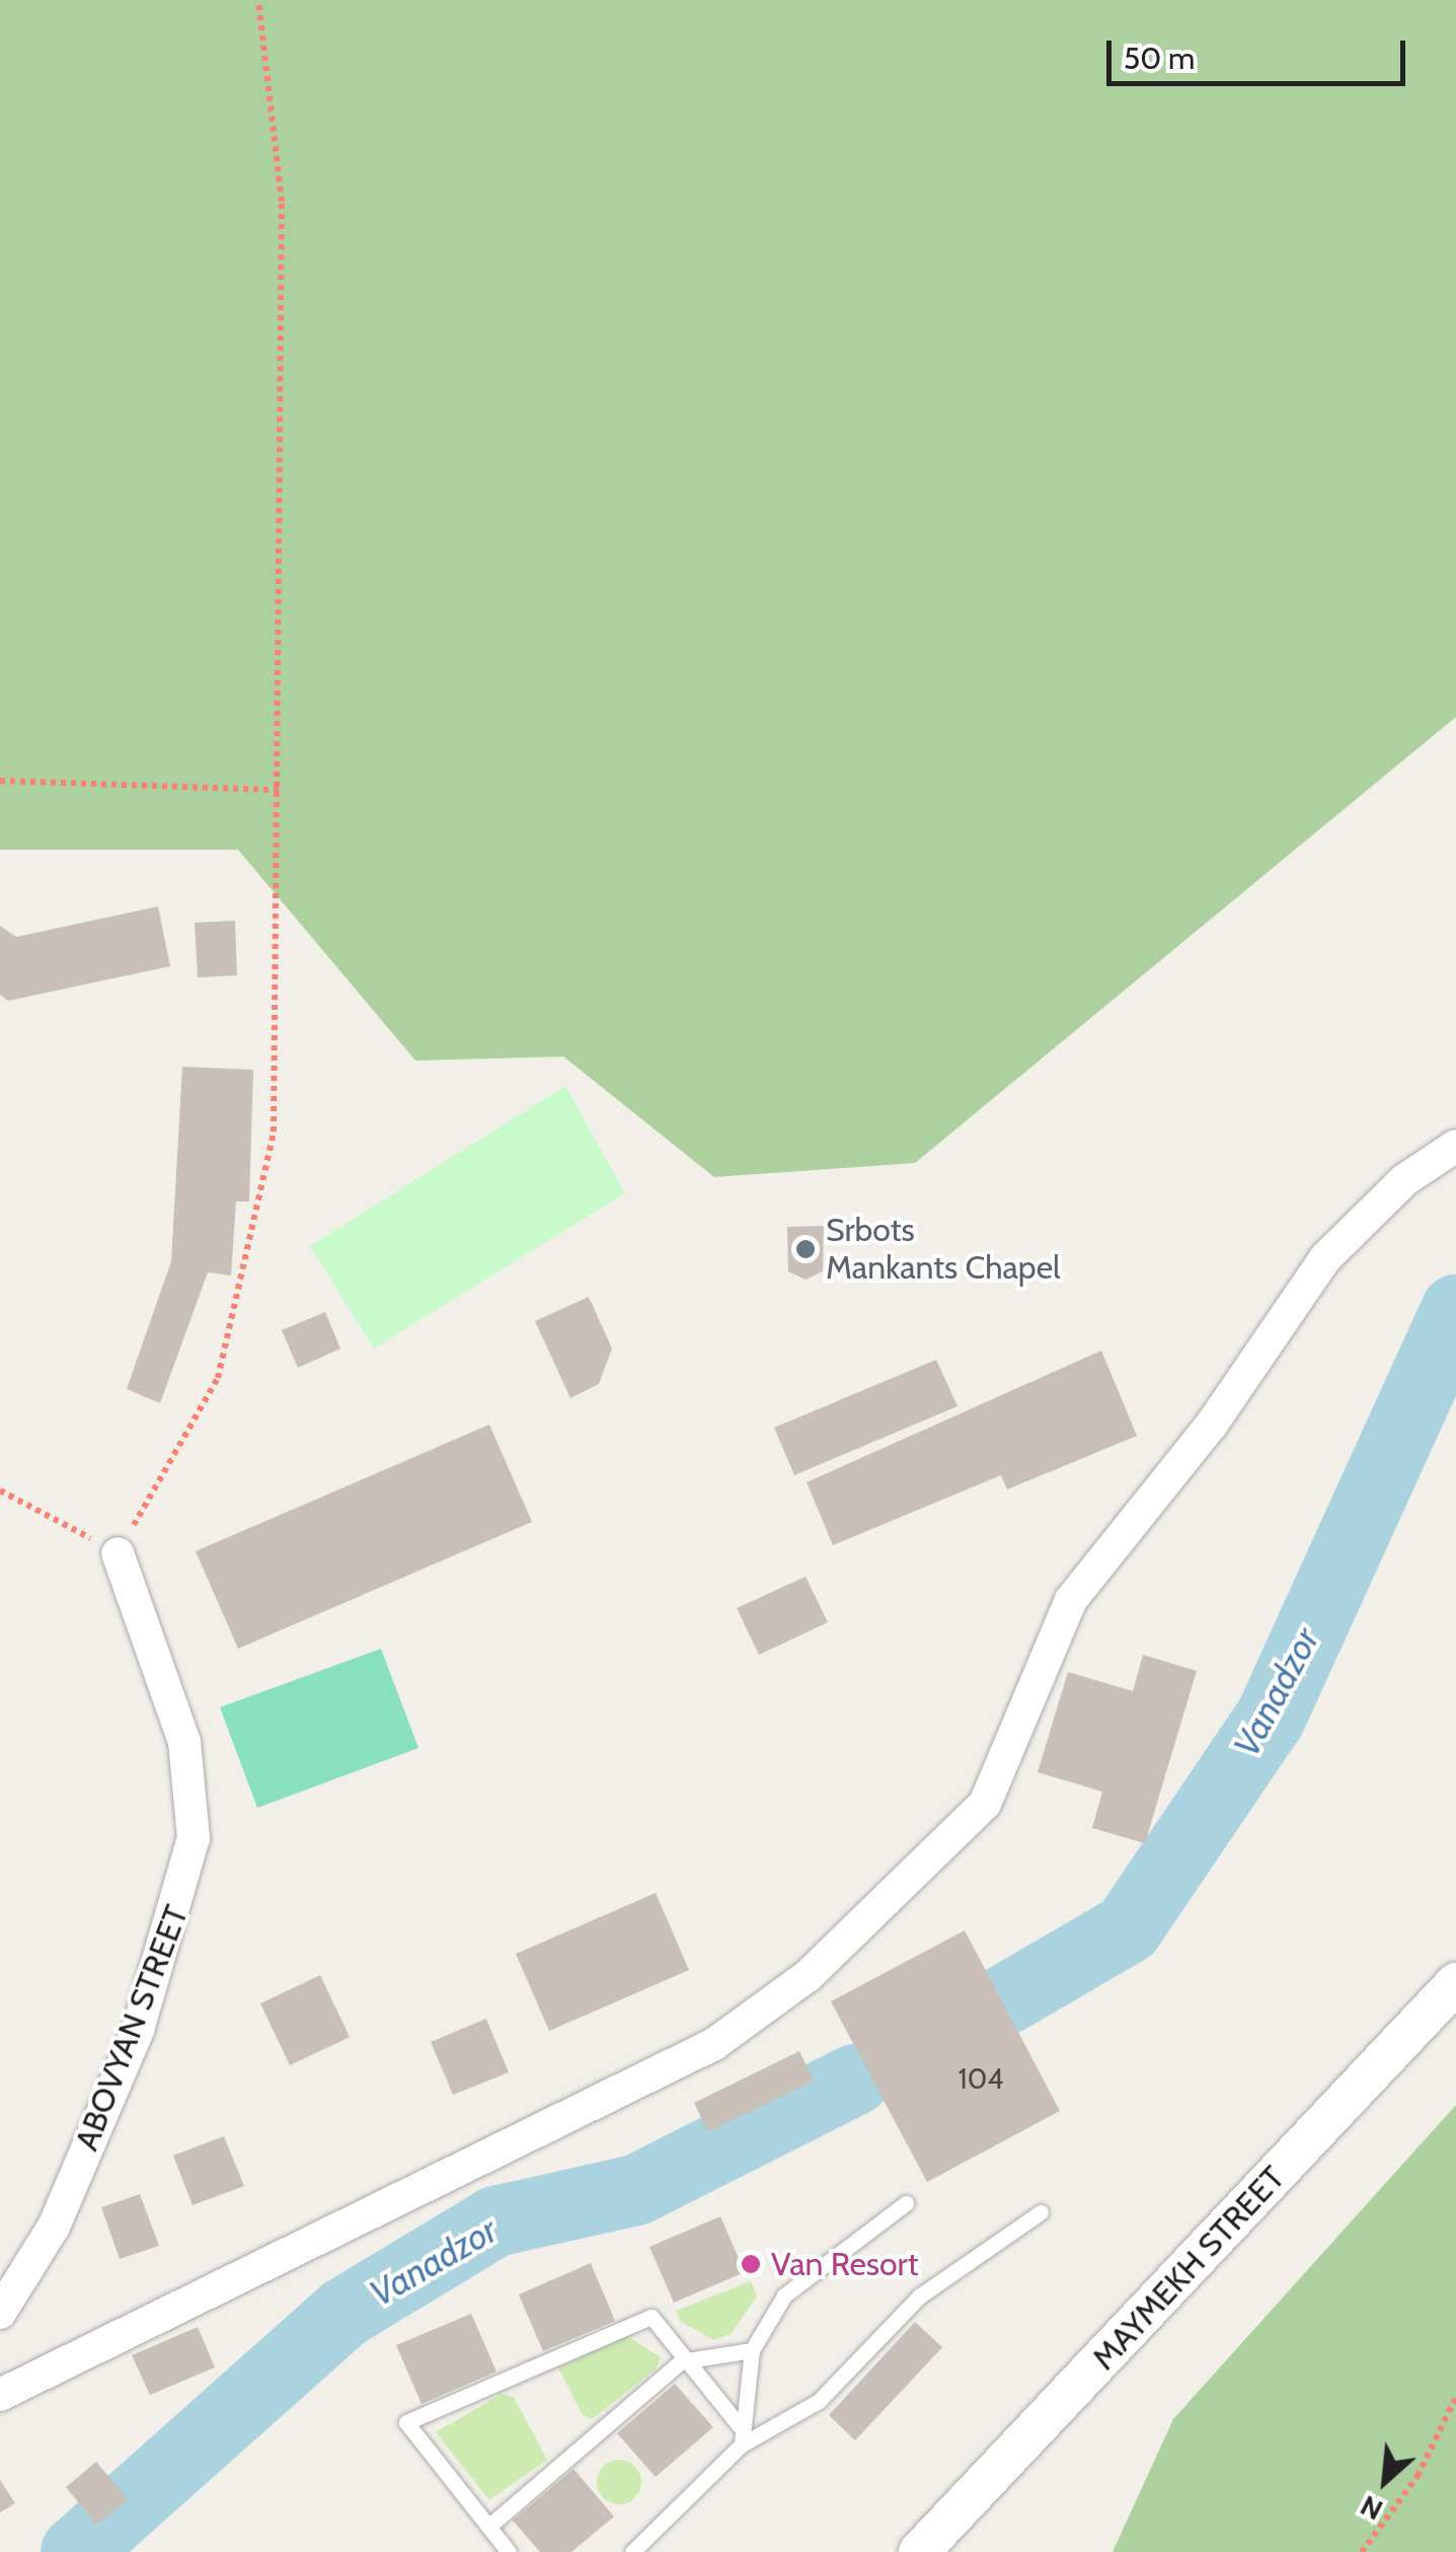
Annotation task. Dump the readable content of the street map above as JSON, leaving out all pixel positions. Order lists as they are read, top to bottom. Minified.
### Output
{"streets":{"street":["ABOVYAN STREET","MAYMEKH STREET"]},"water":["Vanadzor"],"places":["Srbots Mankants Chapel","Van Resort"],"house_numbers":["104"],"scale_bar":"50 m","north":"bottom left"}
